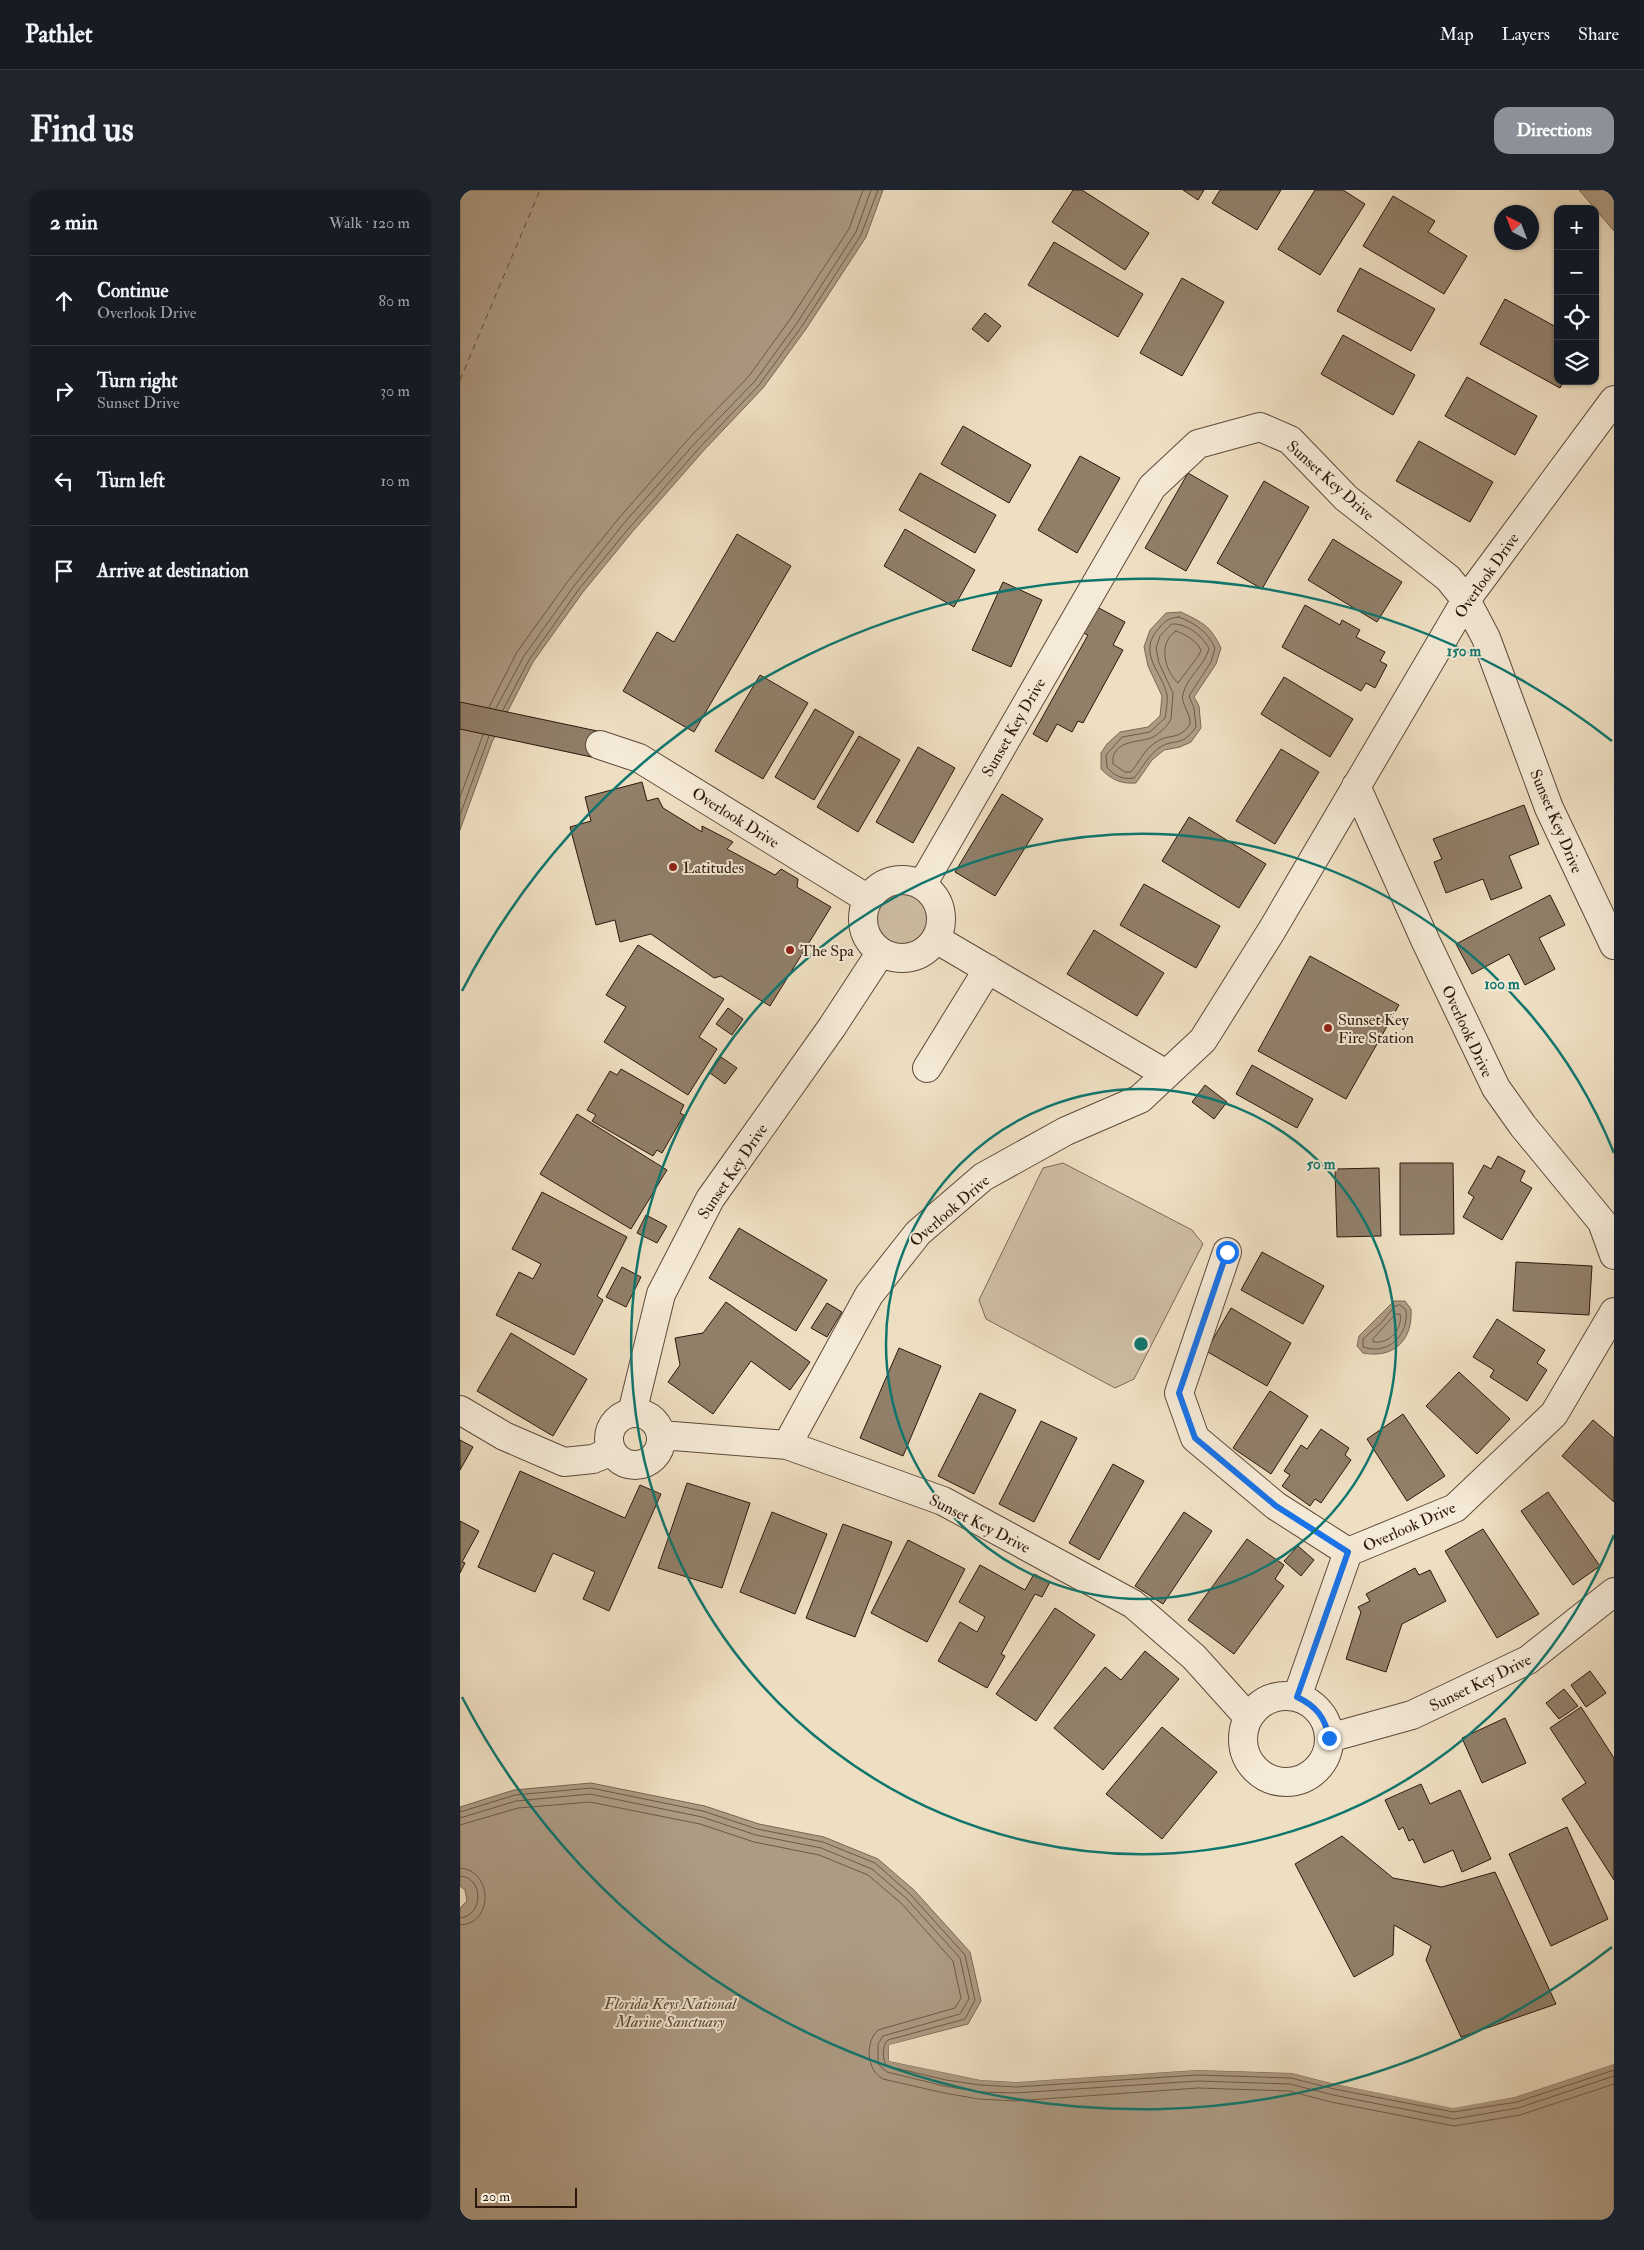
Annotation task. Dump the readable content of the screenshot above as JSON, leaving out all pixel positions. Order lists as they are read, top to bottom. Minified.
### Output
{"streets":{"lane":["Sunset Key Drive","Overlook Drive"]},"crossings":[["Sunset Key Drive","Overlook Drive"]],"parks":["Florida Keys National Marine Sanctuary"],"places":["Latitudes","The Spa","Sunset Key Fire Station"],"scale_bar":"20 m","north":"top left","page":{"header":"Pathlet","nav":["Map","Layers","Share"],"buttons":"Directions","title":"Find us","heading":["2 min","Walk · 120 m"],"map_buttons":["+","−"],"list":[["Continue","Overlook Drive","80 m"],["Turn right","Sunset Drive","30 m"],["Turn left","10 m"],"Arrive at destination"],"scale":"20 m"},"rings":["150 m","100 m","50 m"]}
